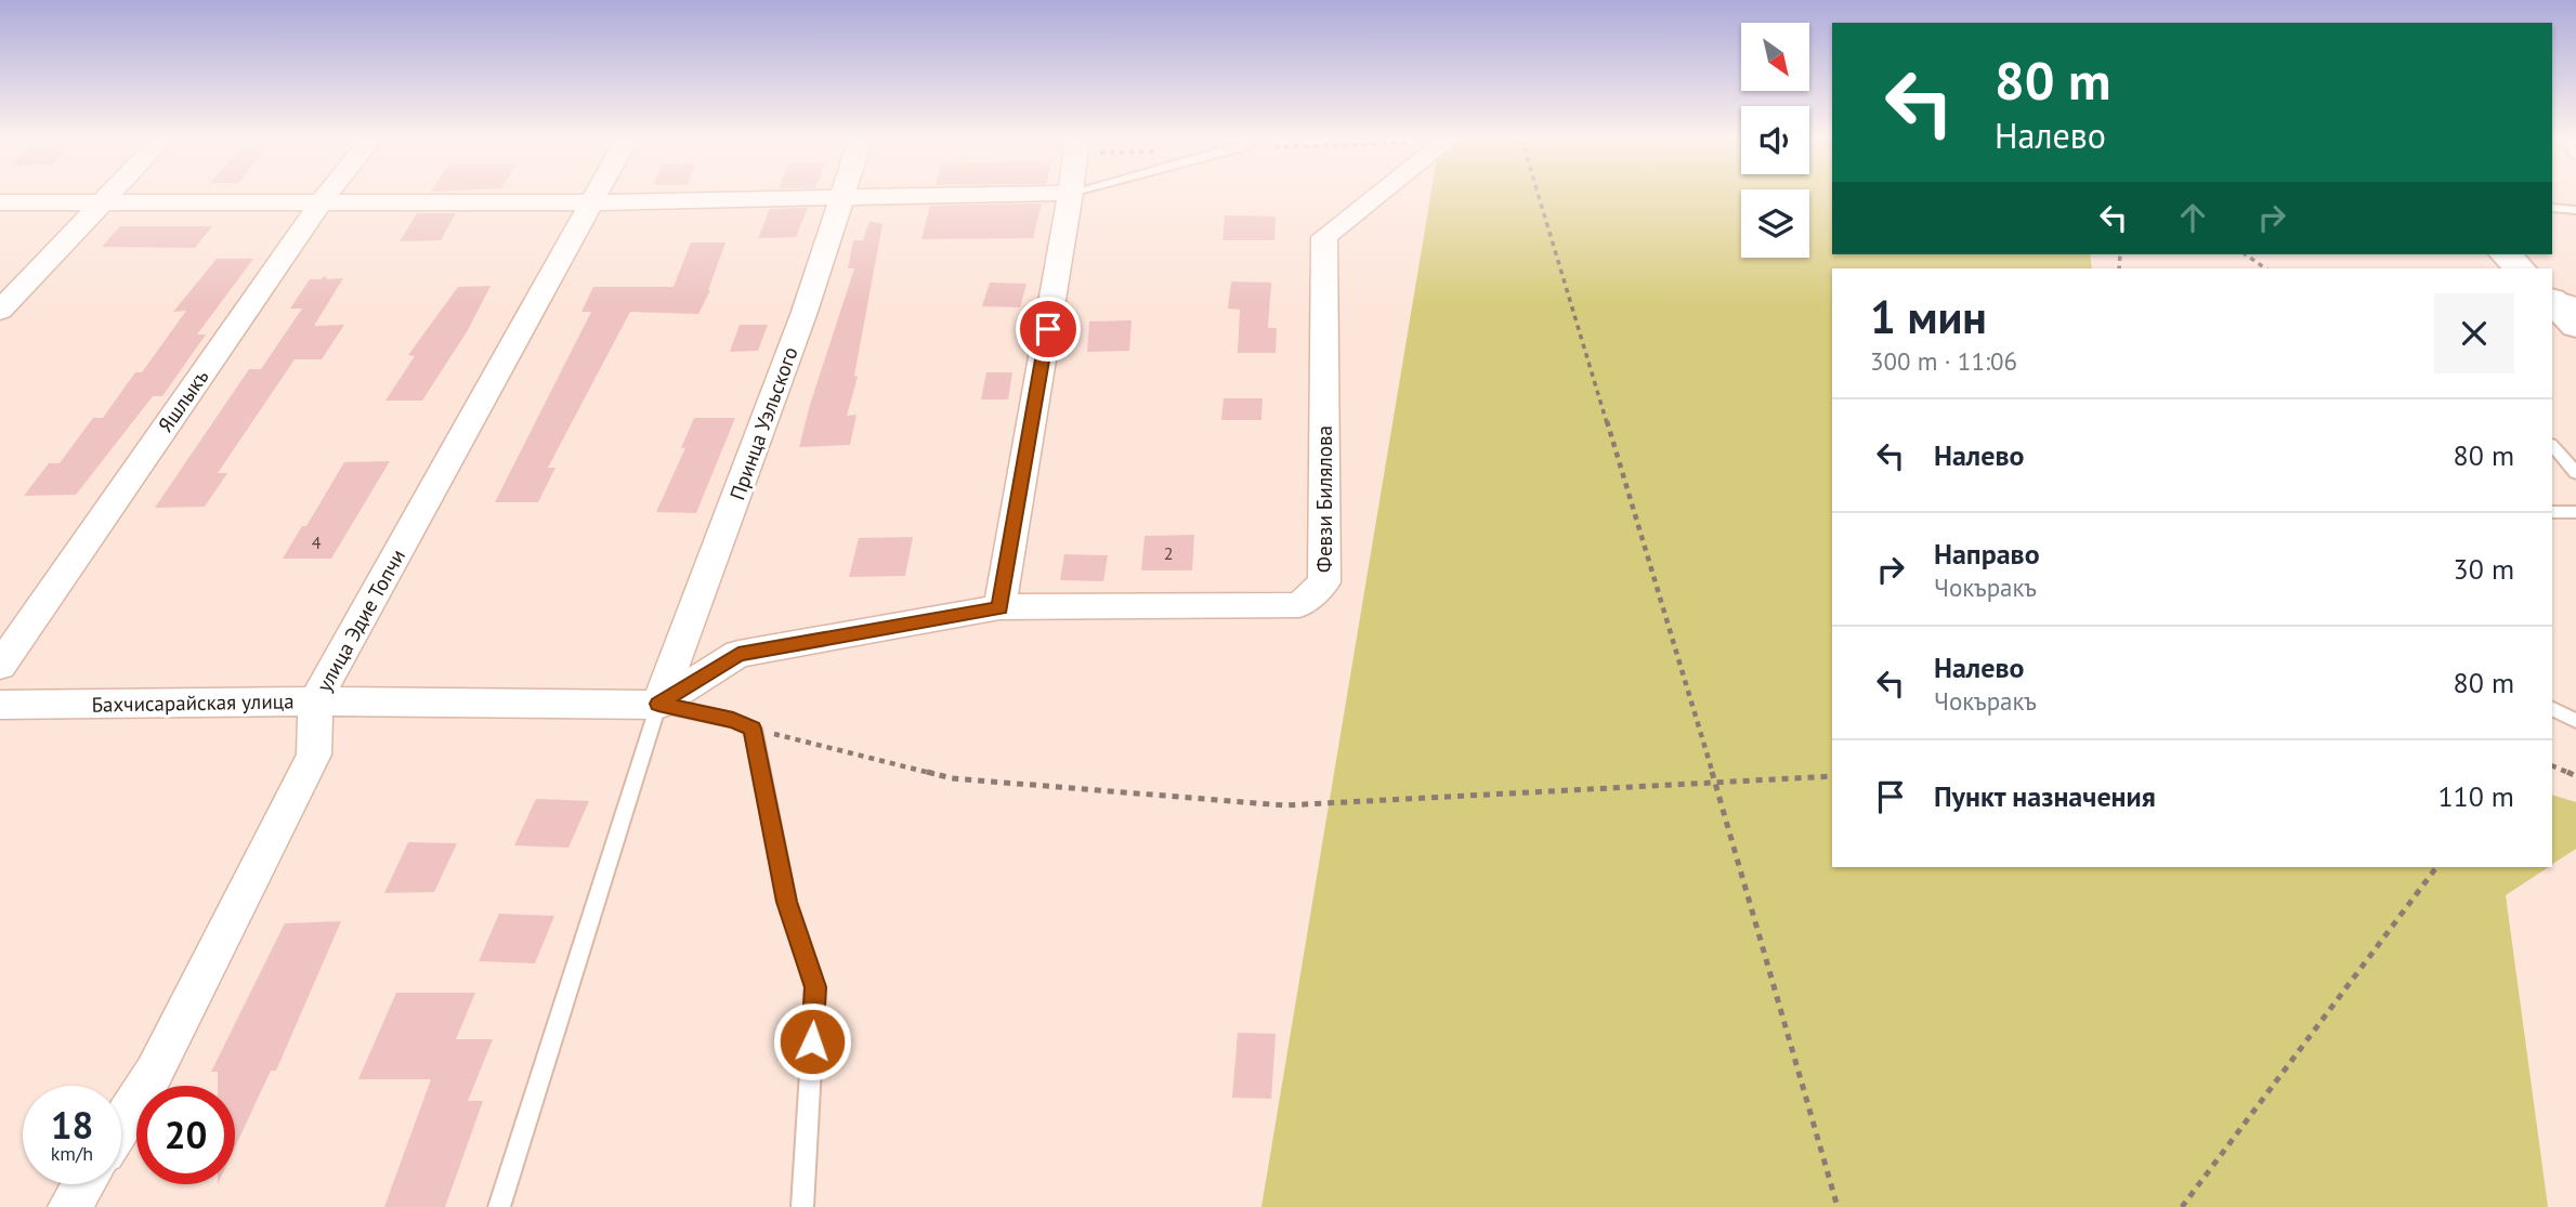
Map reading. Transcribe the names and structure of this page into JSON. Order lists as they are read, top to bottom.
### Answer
{
  "streets": {
    "street": [
      "Яшлыкъ",
      "Принца Уэльского",
      "Февзи Билялова",
      "улица Эдие Топчи",
      "Бахчисарайская улица"
    ]
  },
  "crossings": [
    ["Принца Уэльского", "Бахчисарайская улица"],
    ["улица Эдие Топчи", "Бахчисарайская улица"]
  ],
  "house_numbers": ["4", "2"],
  "north": "bottom right",
  "page": {
    "turn": ["80 m", "Налево"],
    "heading": ["1 мин", "300 m · 11:06"],
    "list": [
      {
        "name": "Налево",
        "value": "80 m"
      },
      {
        "name": "Направо",
        "note": "Чокъракъ",
        "value": "30 m"
      },
      {
        "name": "Налево",
        "note": "Чокъракъ",
        "value": "80 m"
      },
      {
        "name": "Пункт назначения",
        "value": "110 m"
      }
    ],
    "speed": "18 km/h",
    "limit": "20"
  }
}
